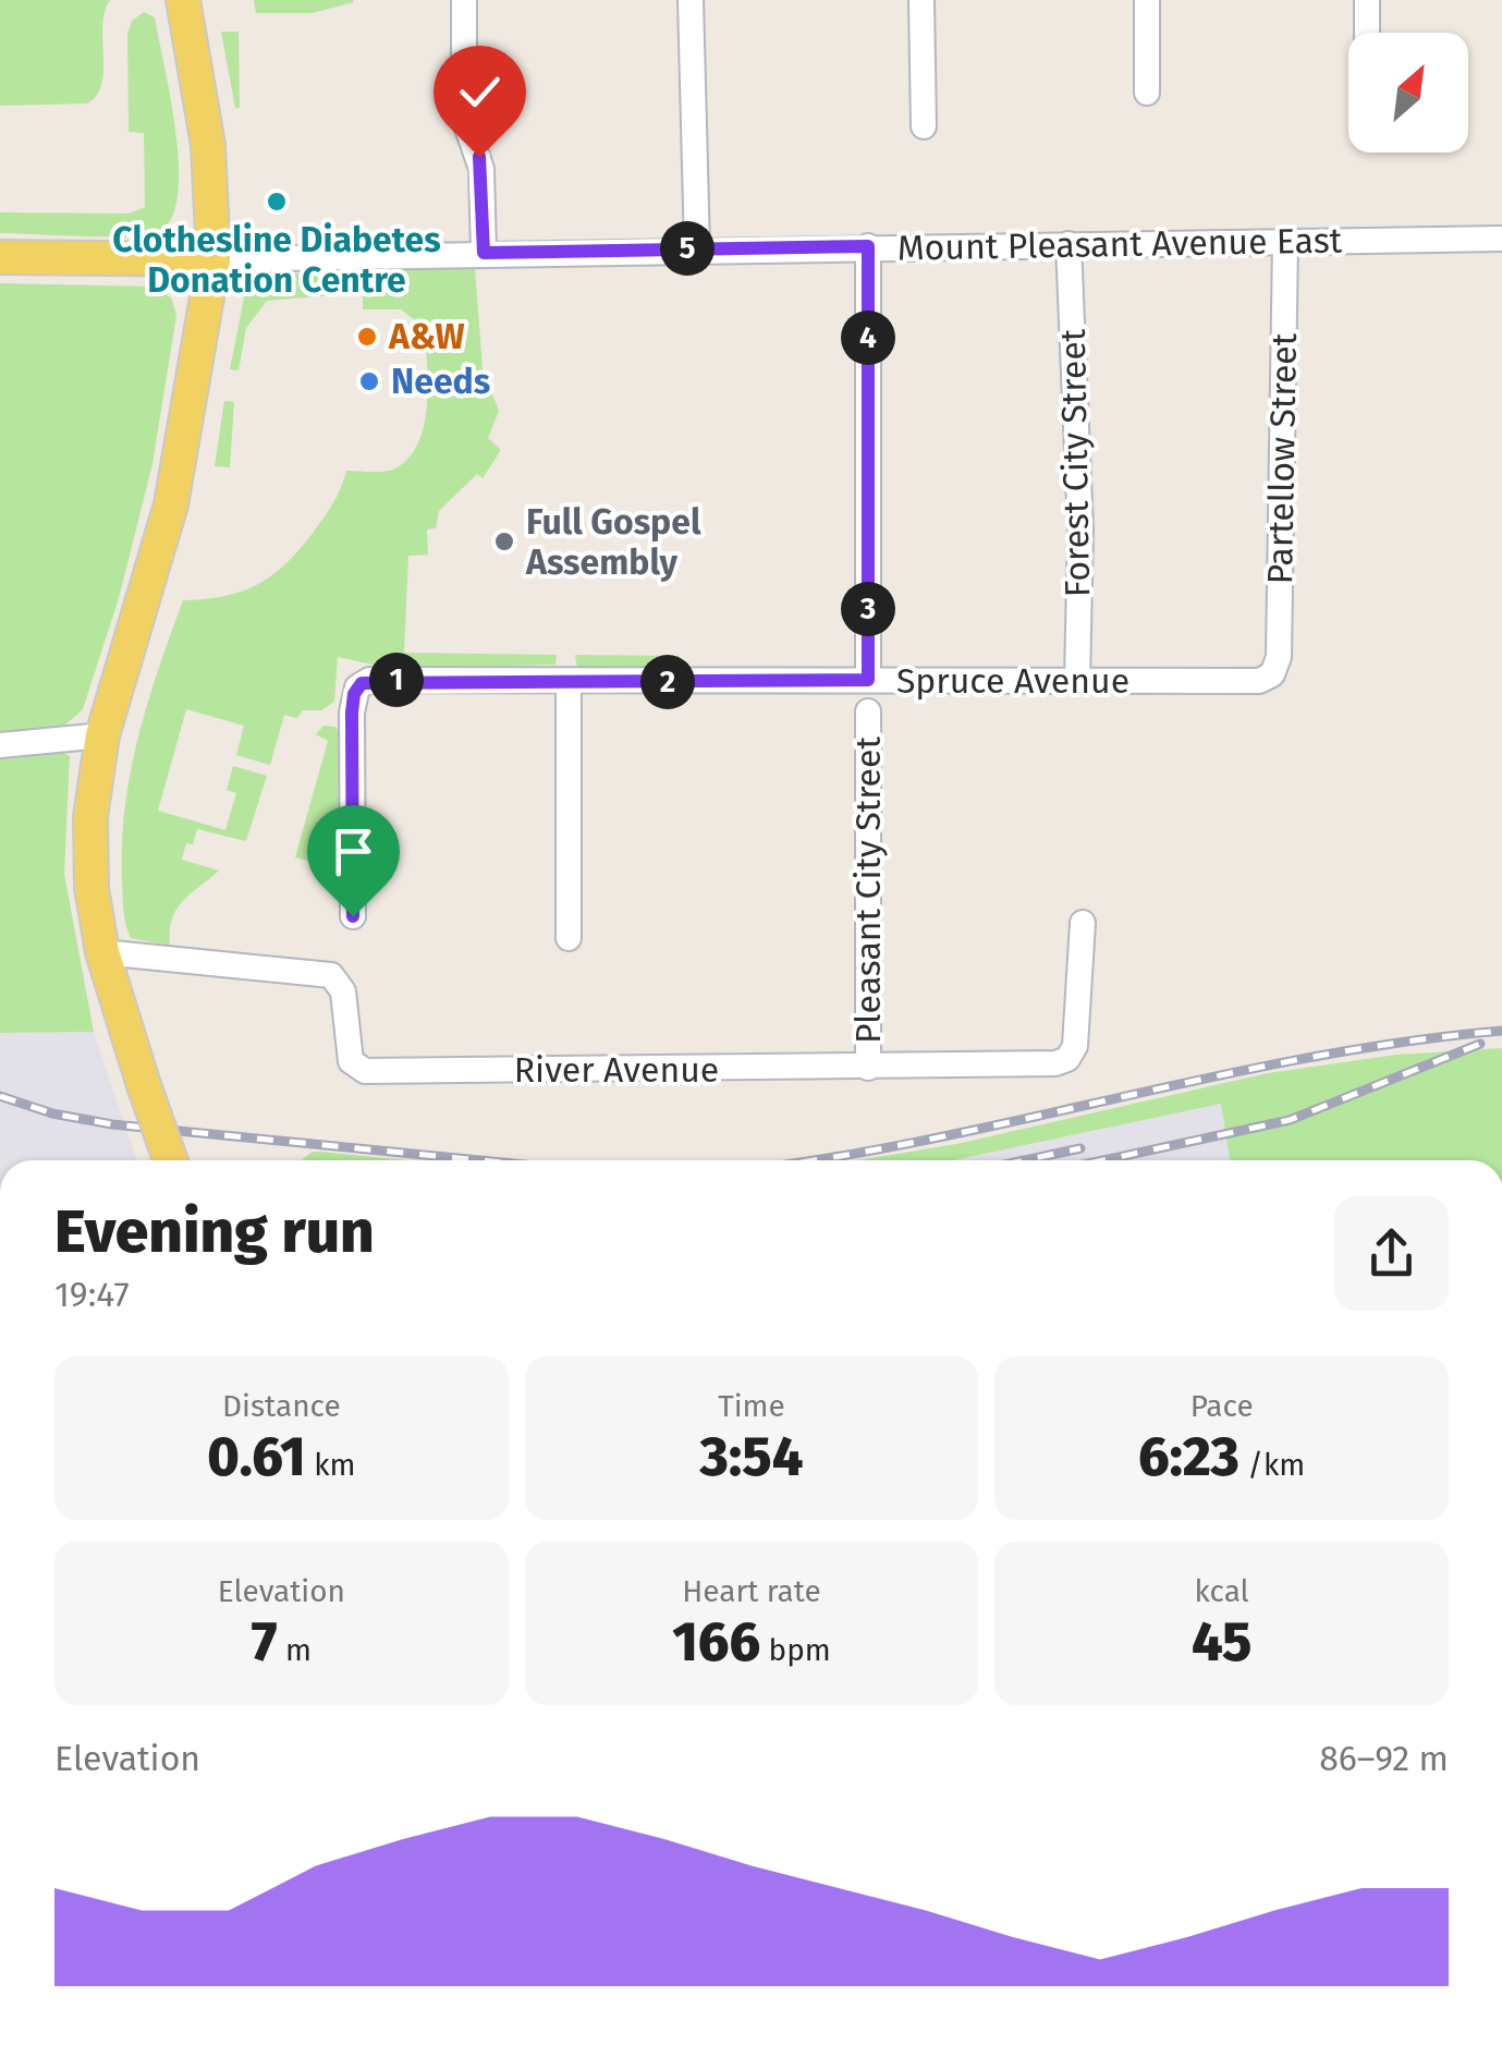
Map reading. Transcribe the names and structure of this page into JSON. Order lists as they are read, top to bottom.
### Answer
{
  "streets": {
    "street": [
      "Mount Pleasant Avenue East",
      "Partellow Street",
      "Forest City Street",
      "Spruce Avenue",
      "Pleasant City Street",
      "River Avenue"
    ]
  },
  "crossings": [
    ["Mount Pleasant Avenue East", "Partellow Street"],
    ["Mount Pleasant Avenue East", "Forest City Street"],
    ["Partellow Street", "Spruce Avenue"],
    ["Forest City Street", "Spruce Avenue"],
    ["Pleasant City Street", "River Avenue"]
  ],
  "places": [
    "Clothesline Diabetes Donation Centre",
    "A&W",
    "Needs",
    "Full Gospel Assembly"
  ],
  "north": "top right",
  "page": {
    "pins": [
      "5",
      "4",
      "3",
      "1",
      "2"
    ],
    "heading": ["Evening run", "19:47"],
    "stats": [
      ["Distance", "0.61 km"],
      ["Time", "3:54"],
      ["Pace", "6:23 /km"],
      ["Elevation", "7 m"],
      ["Heart rate", "166 bpm"],
      ["kcal", "45"]
    ],
    "chart": ["Elevation", "86–92 m"]
  }
}
